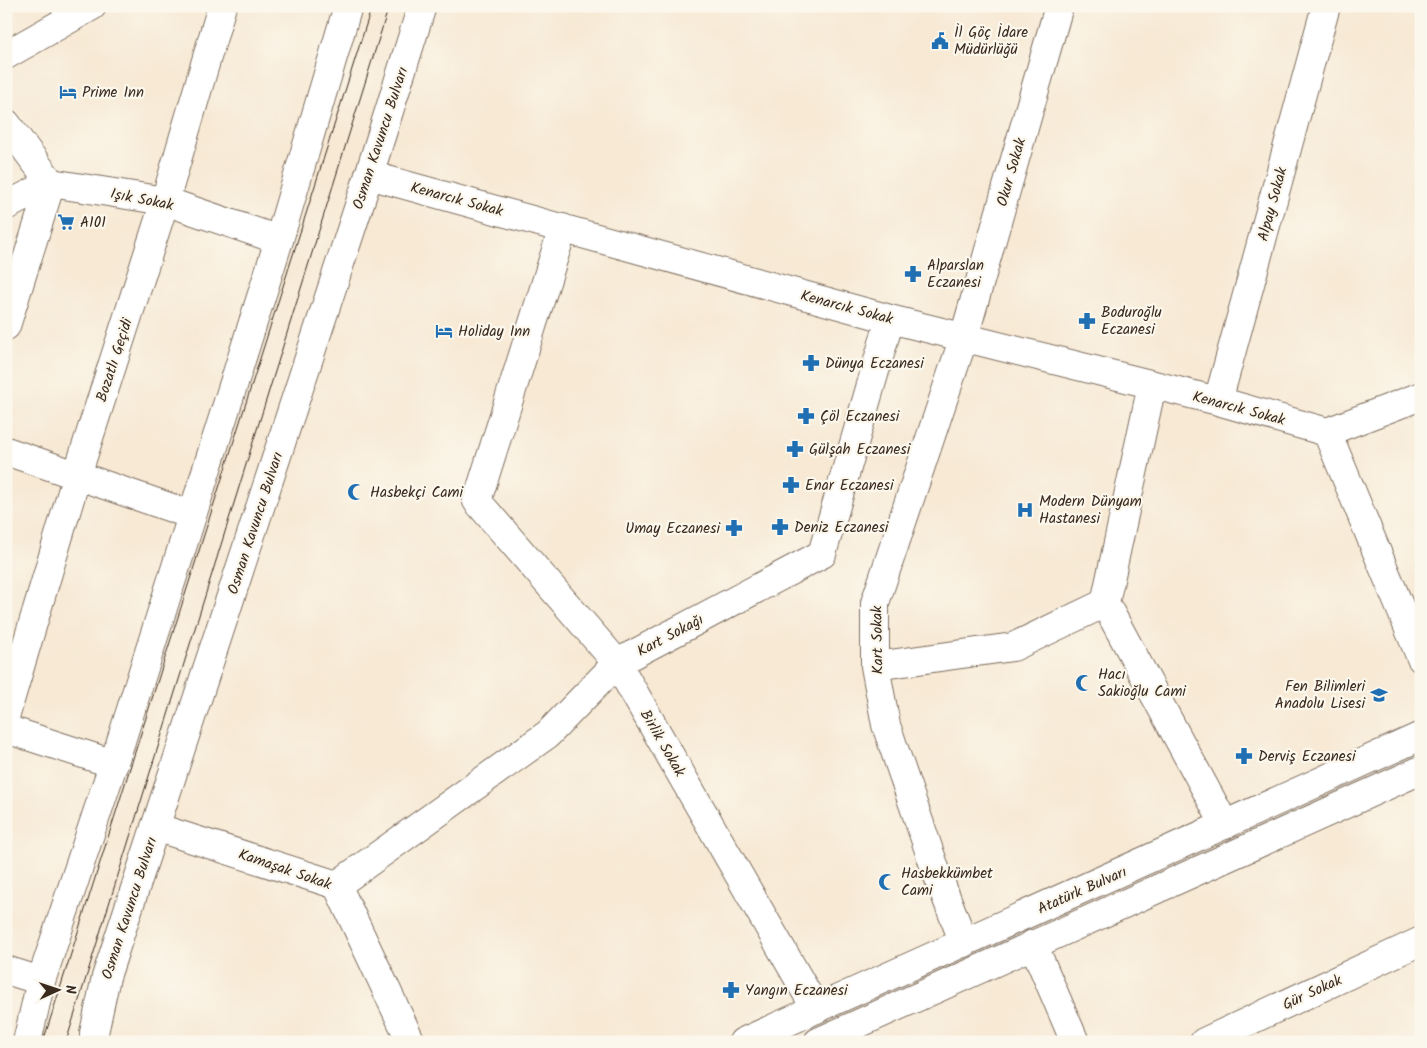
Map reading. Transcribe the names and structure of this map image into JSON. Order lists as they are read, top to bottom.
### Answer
{
  "streets": {
    "main road": [
      "Osman Kavuncu Bulvarı",
      "Okur Sokak",
      "Işık Sokak",
      "Kenarcık Sokak",
      "Alpay Sokak",
      "Bozatlı Geçidi",
      "Kart Sokağı",
      "Kart Sokak",
      "Birlik Sokak",
      "Kamaşak Sokak",
      "Atatürk Bulvarı",
      "Gür Sokak"
    ]
  },
  "crossings": [
    ["Osman Kavuncu Bulvarı", "Kenarcık Sokak"],
    ["Osman Kavuncu Bulvarı", "Kamaşak Sokak"],
    ["Okur Sokak", "Kenarcık Sokak"],
    ["Okur Sokak", "Kart Sokak"],
    ["Işık Sokak", "Bozatlı Geçidi"],
    ["Kenarcık Sokak", "Alpay Sokak"],
    ["Kenarcık Sokak", "Kart Sokağı"],
    ["Kenarcık Sokak", "Kart Sokak"],
    ["Kenarcık Sokak", "Birlik Sokak"],
    ["Kart Sokağı", "Birlik Sokak"],
    ["Kart Sokağı", "Kamaşak Sokak"],
    ["Kart Sokak", "Atatürk Bulvarı"],
    ["Birlik Sokak", "Atatürk Bulvarı"]
  ],
  "places": {
    "public building": ["İl Göç İdare Müdürlüğü"],
    "hotel": ["Prime Inn", "Holiday Inn"],
    "supermarket": ["A101"],
    "pharmacy": [
      "Alparslan Eczanesi",
      "Boduroğlu Eczanesi",
      "Dünya Eczanesi",
      "Çöl Eczanesi",
      "Gülşah Eczanesi",
      "Enar Eczanesi",
      "Deniz Eczanesi",
      "Umay Eczanesi",
      "Derviş Eczanesi",
      "Yangın Eczanesi"
    ],
    "mosque": ["Hasbekçi Cami", "Hacı Sakioğlu Cami", "Hasbekkümbet Cami"],
    "hospital": ["Modern Dünyam Hastanesi"],
    "school or university": ["Fen Bilimleri Anadolu Lisesi"]
  },
  "north": "right"
}
